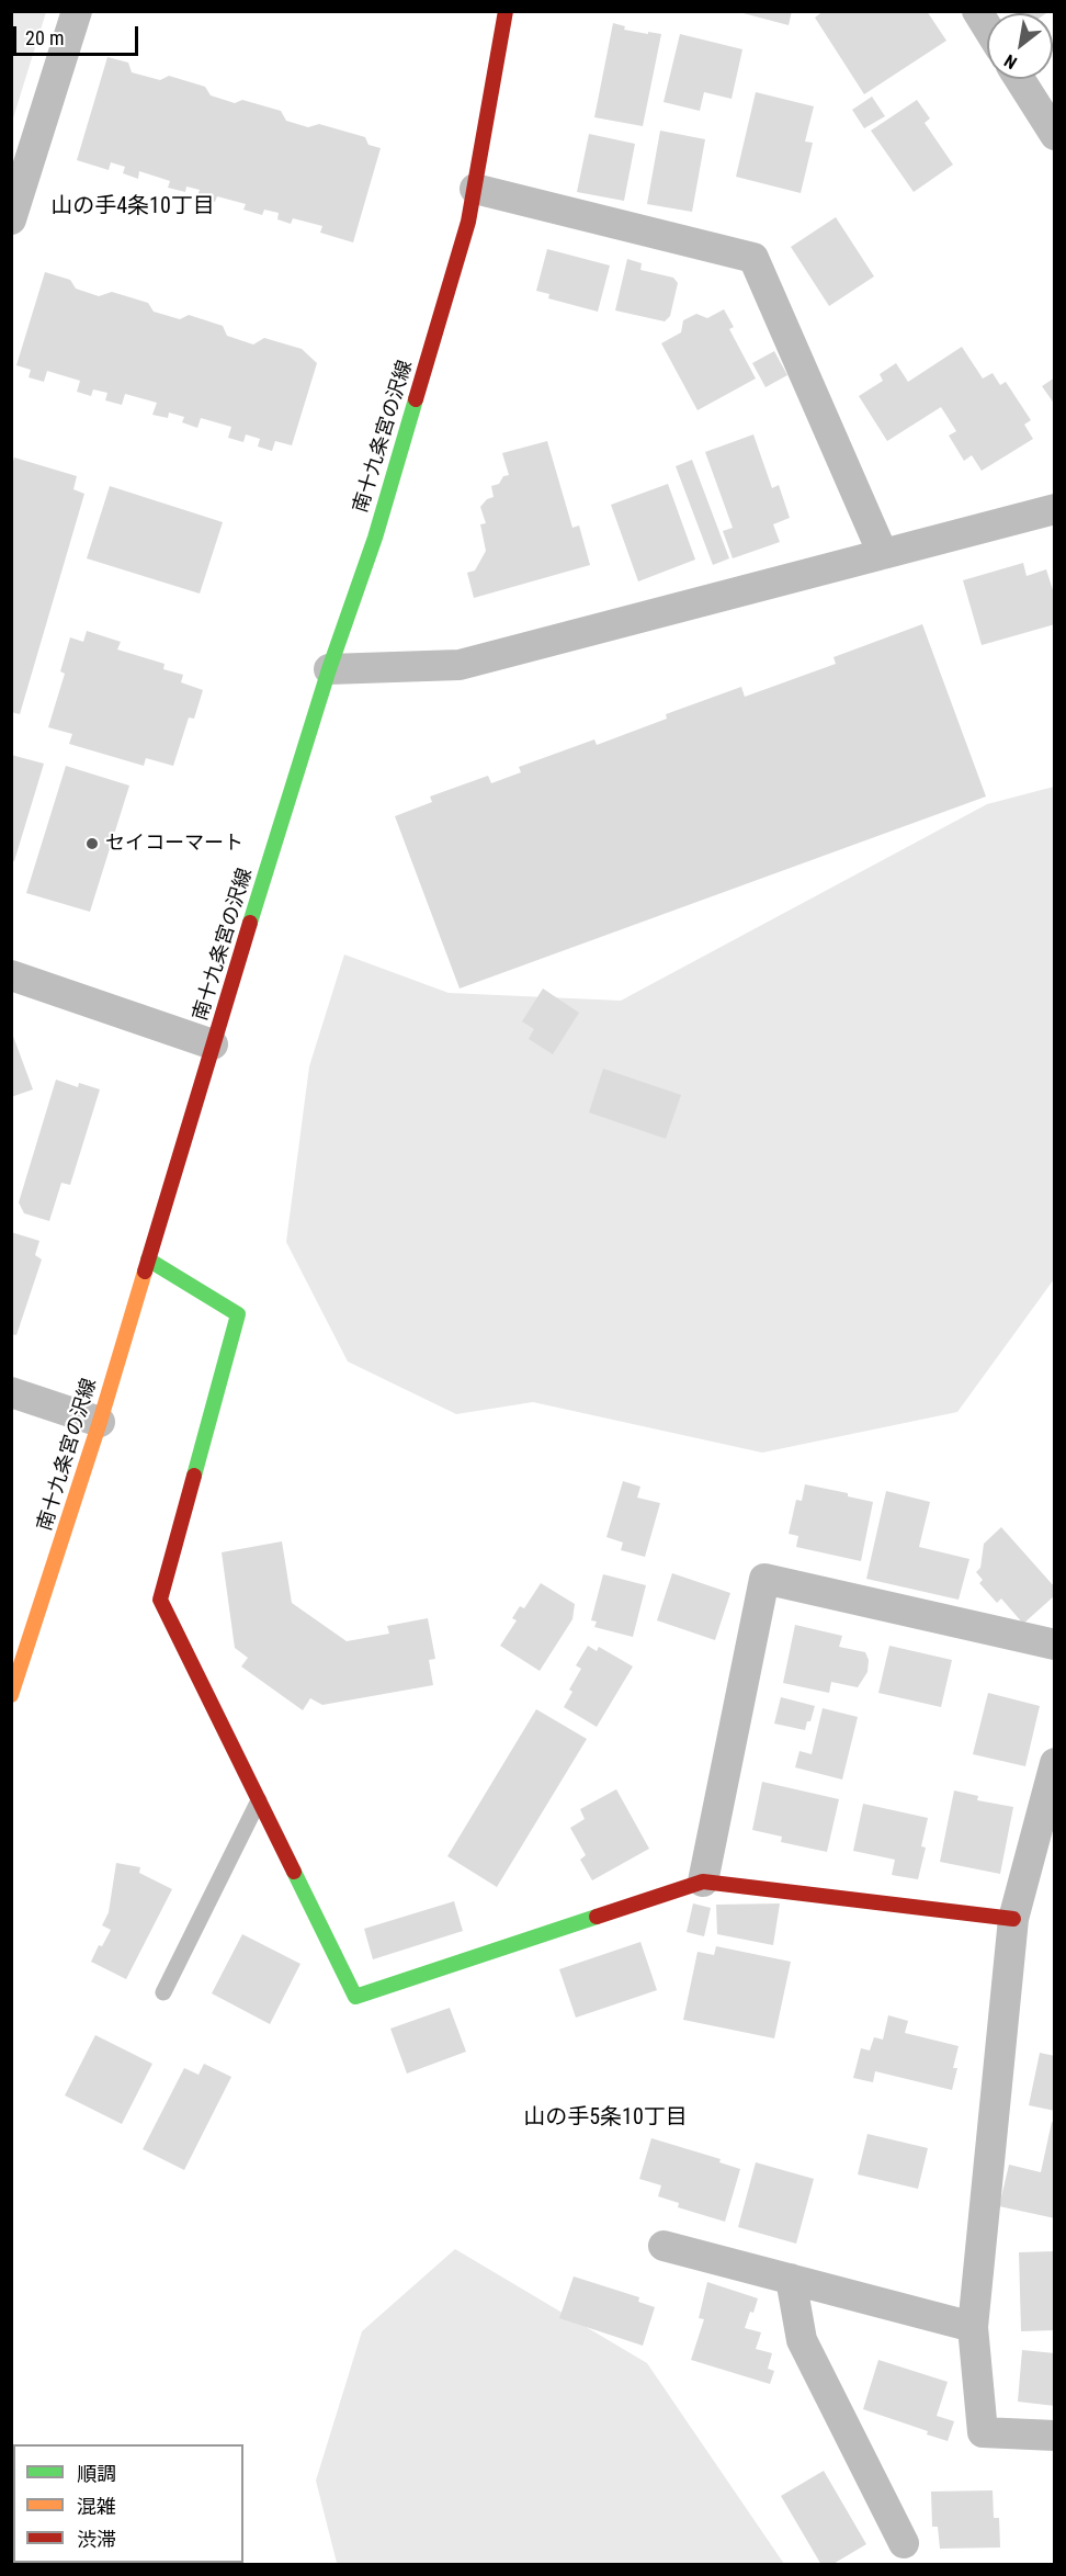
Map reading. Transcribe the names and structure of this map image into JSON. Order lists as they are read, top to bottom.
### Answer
{
  "streets": {
    "main road": ["南十九条宮の沢線"]
  },
  "districts": ["山の手4条10丁目", "山の手5条10丁目"],
  "places": ["セイコーマート"],
  "legend": ["順調", "混雑", "渋滞"],
  "scale_bar": "20 m",
  "north": "bottom left"
}
